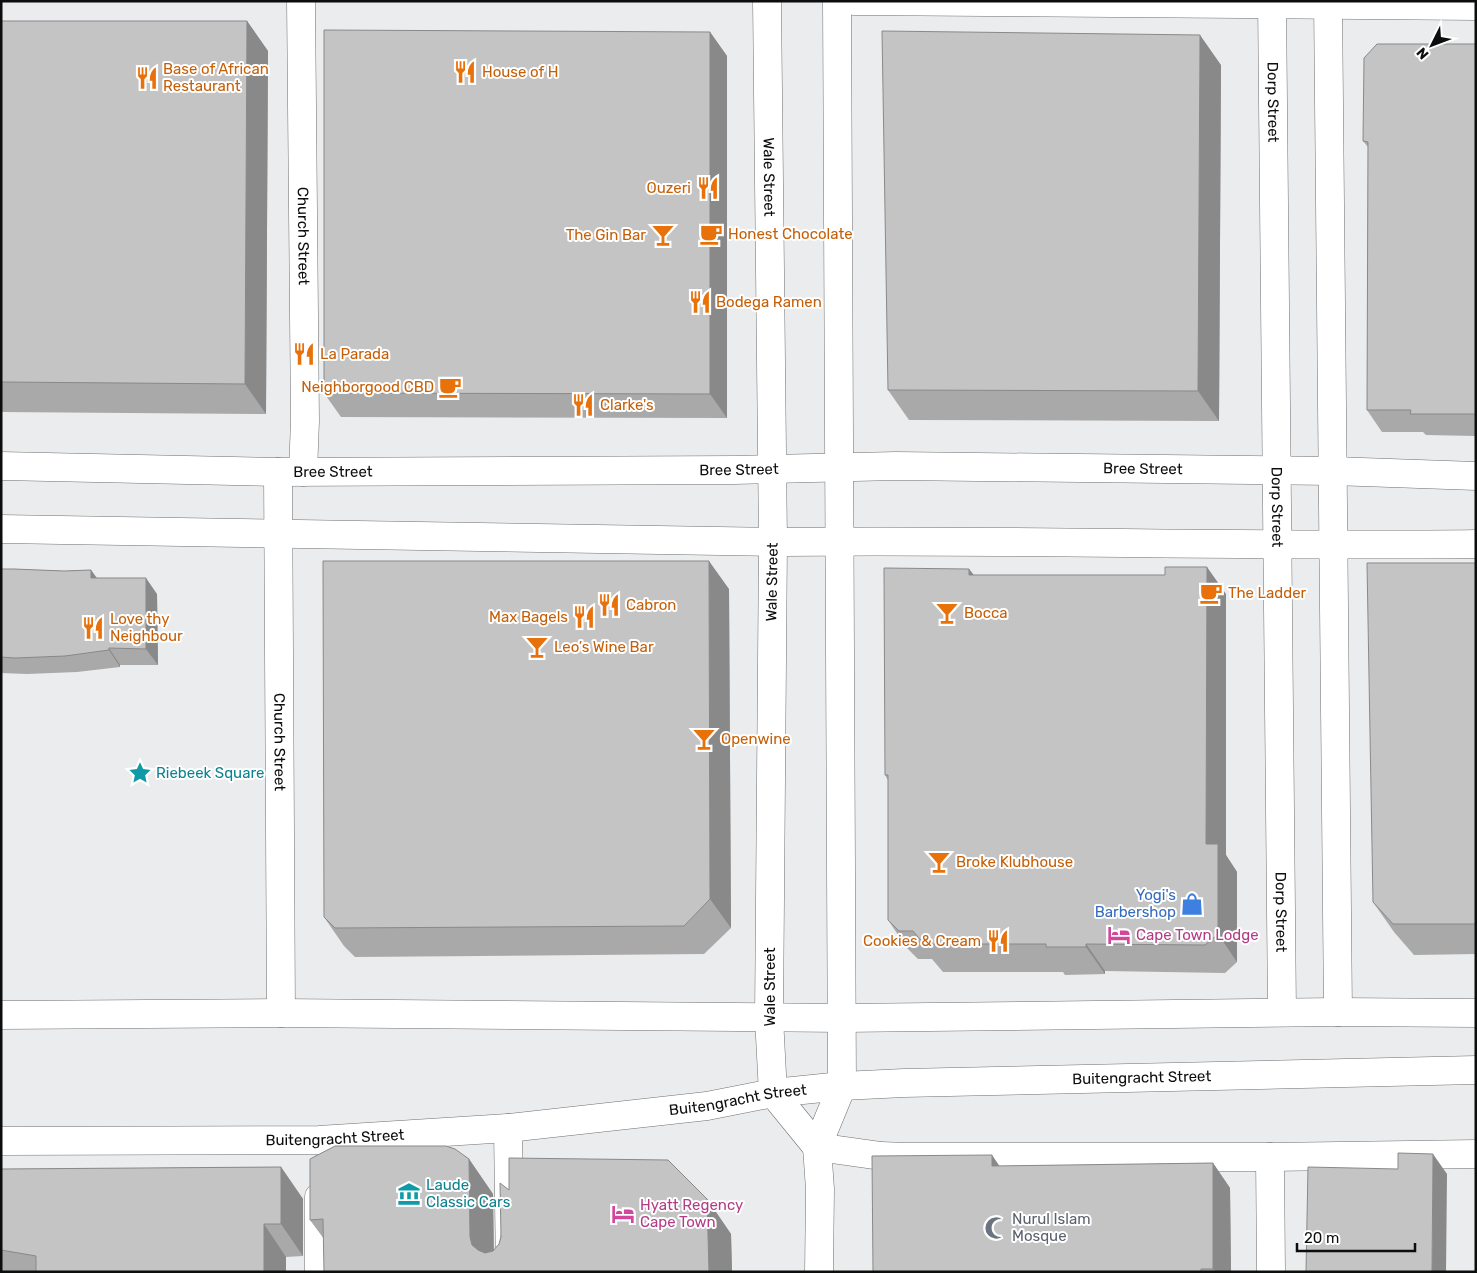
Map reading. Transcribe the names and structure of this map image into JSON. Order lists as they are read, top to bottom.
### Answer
{
  "streets": {
    "street": [
      "Dorp Street",
      "Wale Street",
      "Church Street",
      "Bree Street",
      "Buitengracht Street"
    ]
  },
  "crossings": [
    ["Dorp Street", "Bree Street"],
    ["Wale Street", "Bree Street"],
    ["Wale Street", "Buitengracht Street"],
    ["Church Street", "Bree Street"]
  ],
  "places": {
    "restaurant": [
      "House of H",
      "Base of African Restaurant",
      "Ouzeri",
      "Bodega Ramen",
      "La Parada",
      "Clarke's",
      "Cabron",
      "Max Bagels",
      "Love thy Neighbour",
      "Cookies & Cream"
    ],
    "cafe": ["Honest Chocolate", "Neighborgood CBD", "The Ladder"],
    "bar": [
      "The Gin Bar",
      "Bocca",
      "Leo’s Wine Bar",
      "Openwine",
      "Broke Klubhouse"
    ],
    "place": ["Riebeek Square"],
    "shop": ["Yogi's Barbershop"],
    "hotel": ["Cape Town Lodge", "Hyatt Regency Cape Town"],
    "museum": ["Laude Classic Cars"],
    "mosque": ["Nurul Islam Mosque"]
  },
  "scale_bar": "20 m",
  "north": "bottom left"
}
